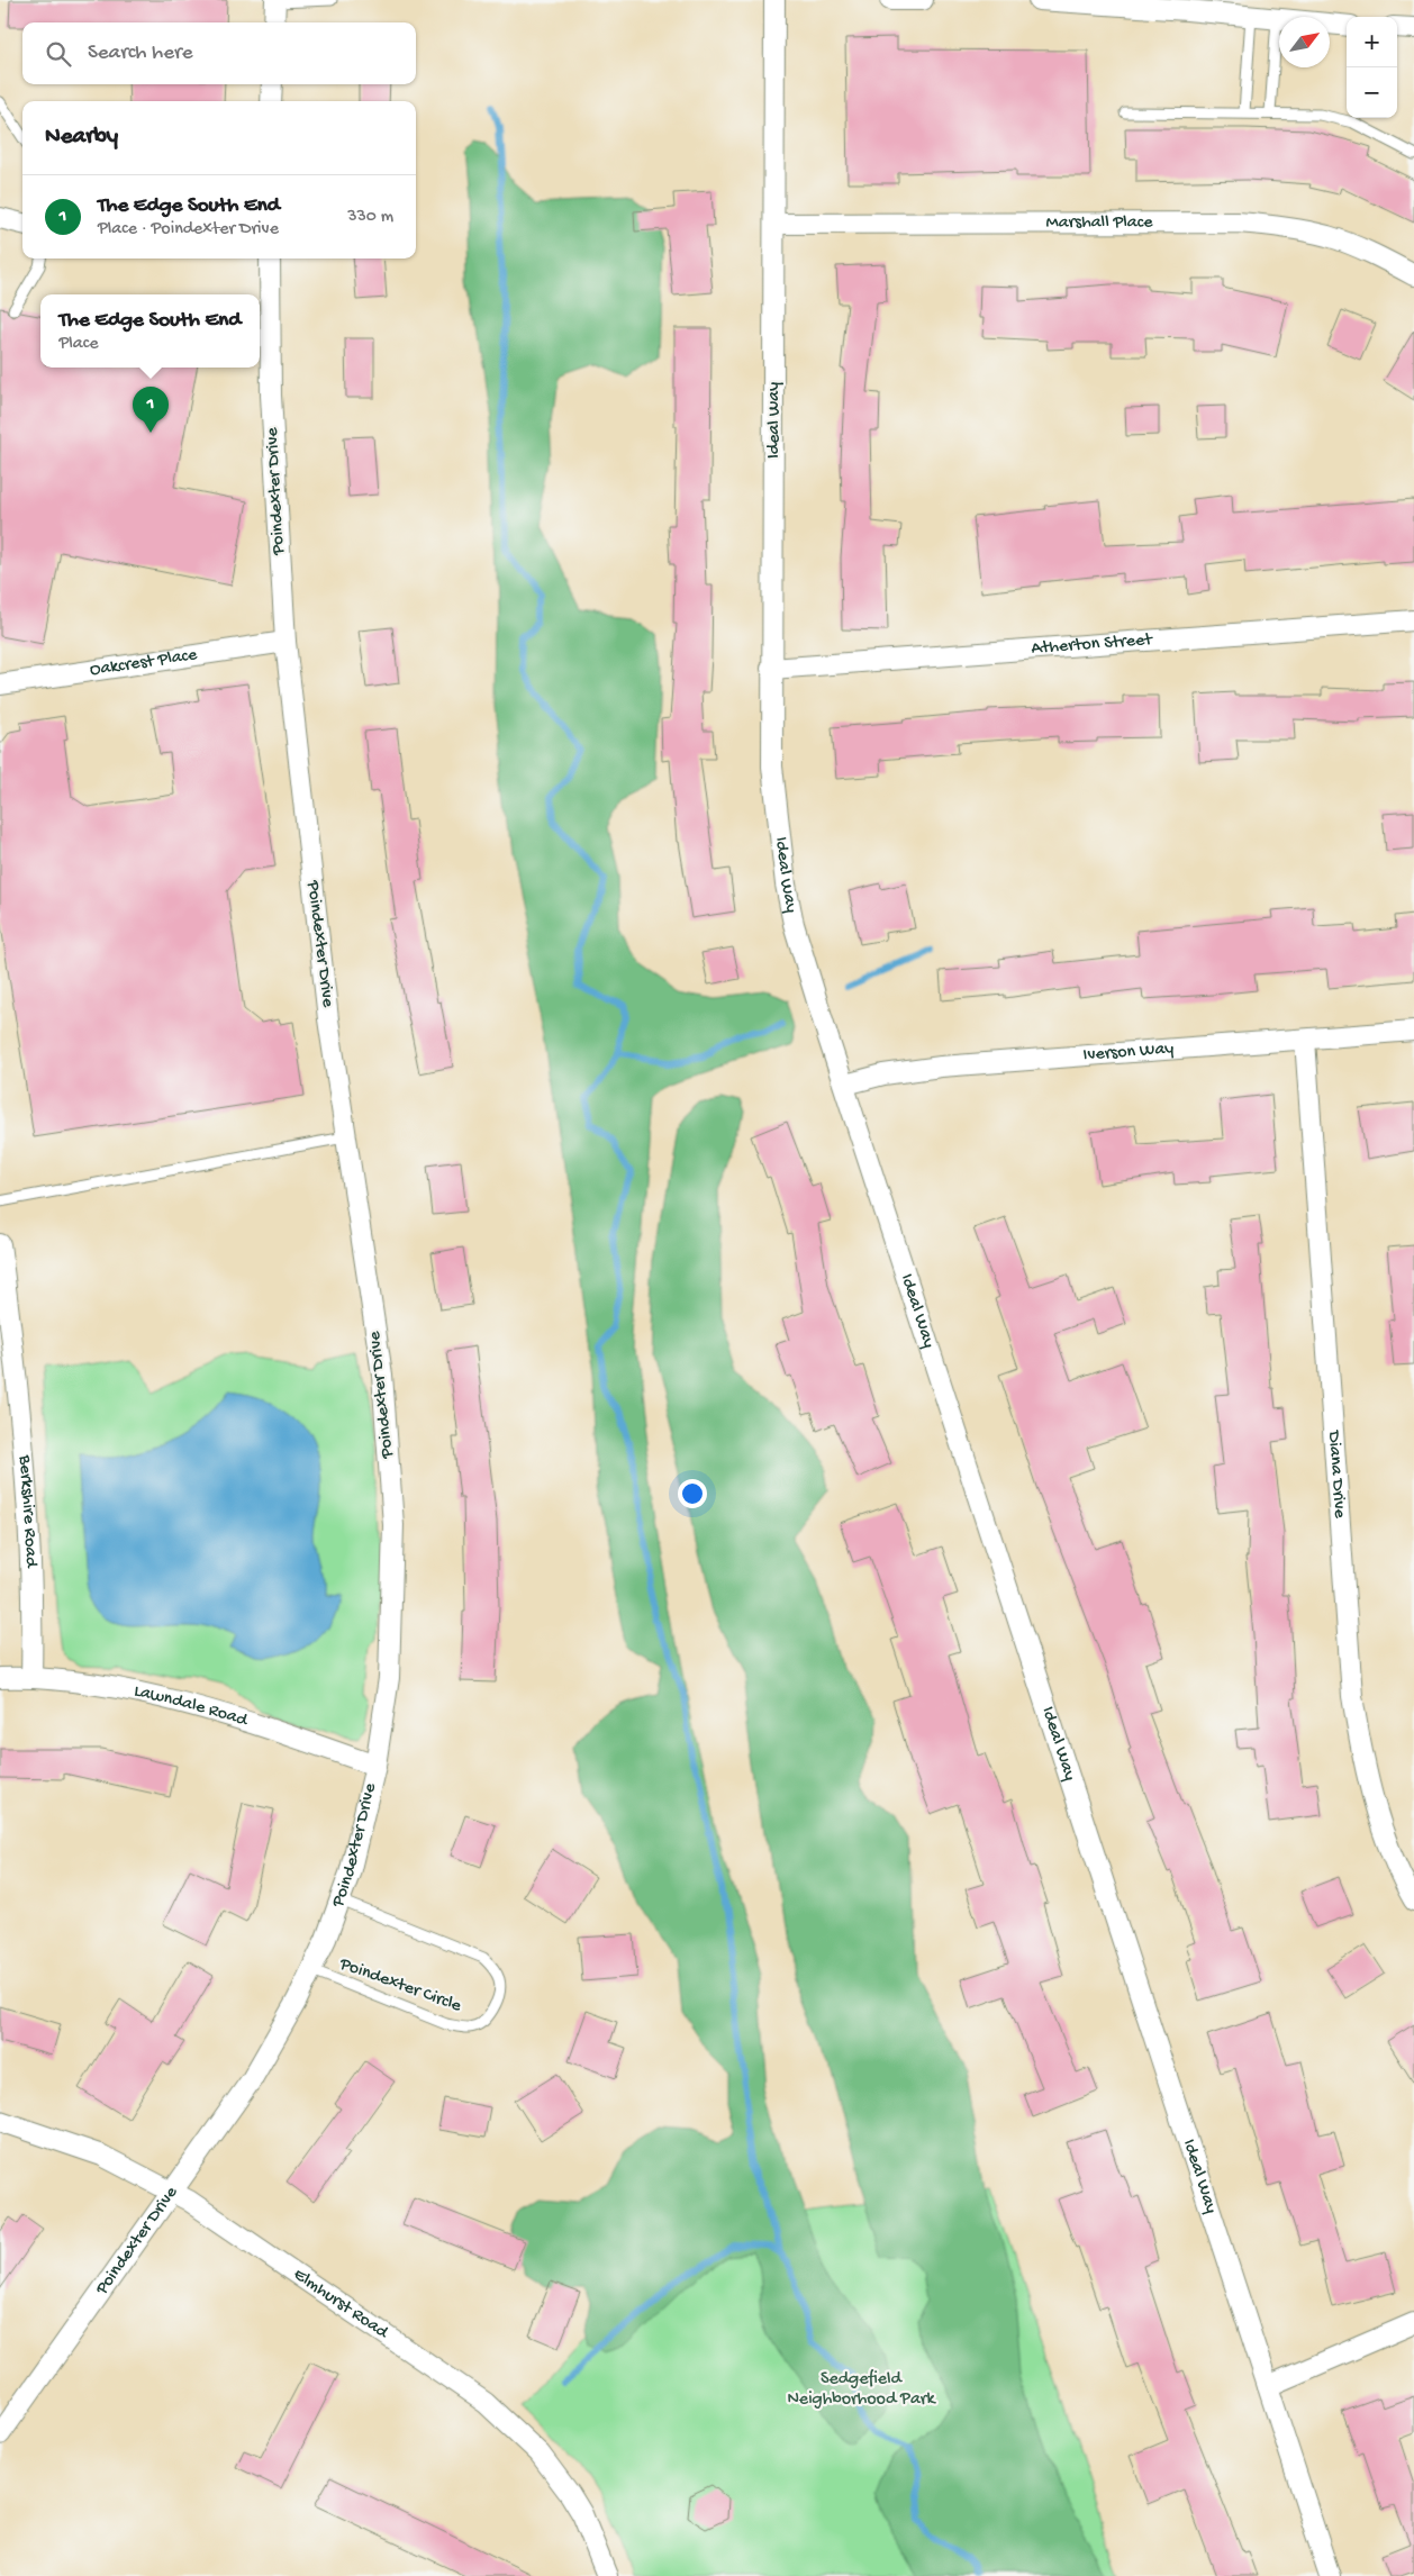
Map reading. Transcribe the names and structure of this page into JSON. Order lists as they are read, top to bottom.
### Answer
{
  "streets": {
    "street": [
      "Marshall Place",
      "Ideal Way",
      "Poindexter Drive",
      "Atherton Street",
      "Oakcrest Place",
      "Iverson Way",
      "Diana Drive",
      "Berkshire Road",
      "Lawndale Road",
      "Elmhurst Road"
    ],
    "lane": ["Poindexter Circle"]
  },
  "crossings": [
    ["Marshall Place", "Ideal Way"],
    ["Ideal Way", "Atherton Street"],
    ["Ideal Way", "Iverson Way"],
    ["Poindexter Drive", "Oakcrest Place"],
    ["Poindexter Drive", "Lawndale Road"],
    ["Poindexter Drive", "Poindexter Circle"],
    ["Poindexter Drive", "Elmhurst Road"],
    ["Iverson Way", "Diana Drive"],
    ["Berkshire Road", "Lawndale Road"]
  ],
  "parks": ["Sedgefield Neighborhood Park"],
  "north": "top right",
  "page": {
    "map_buttons": ["+", "−"],
    "search": "Search here",
    "heading": "Nearby",
    "list": [
      {
        "mark": "1",
        "name": "The Edge South End",
        "note": "Place · Poindexter Drive",
        "value": "330 m"
      }
    ],
    "popup": ["The Edge South End", "Place"],
    "pins": "1"
  }
}
